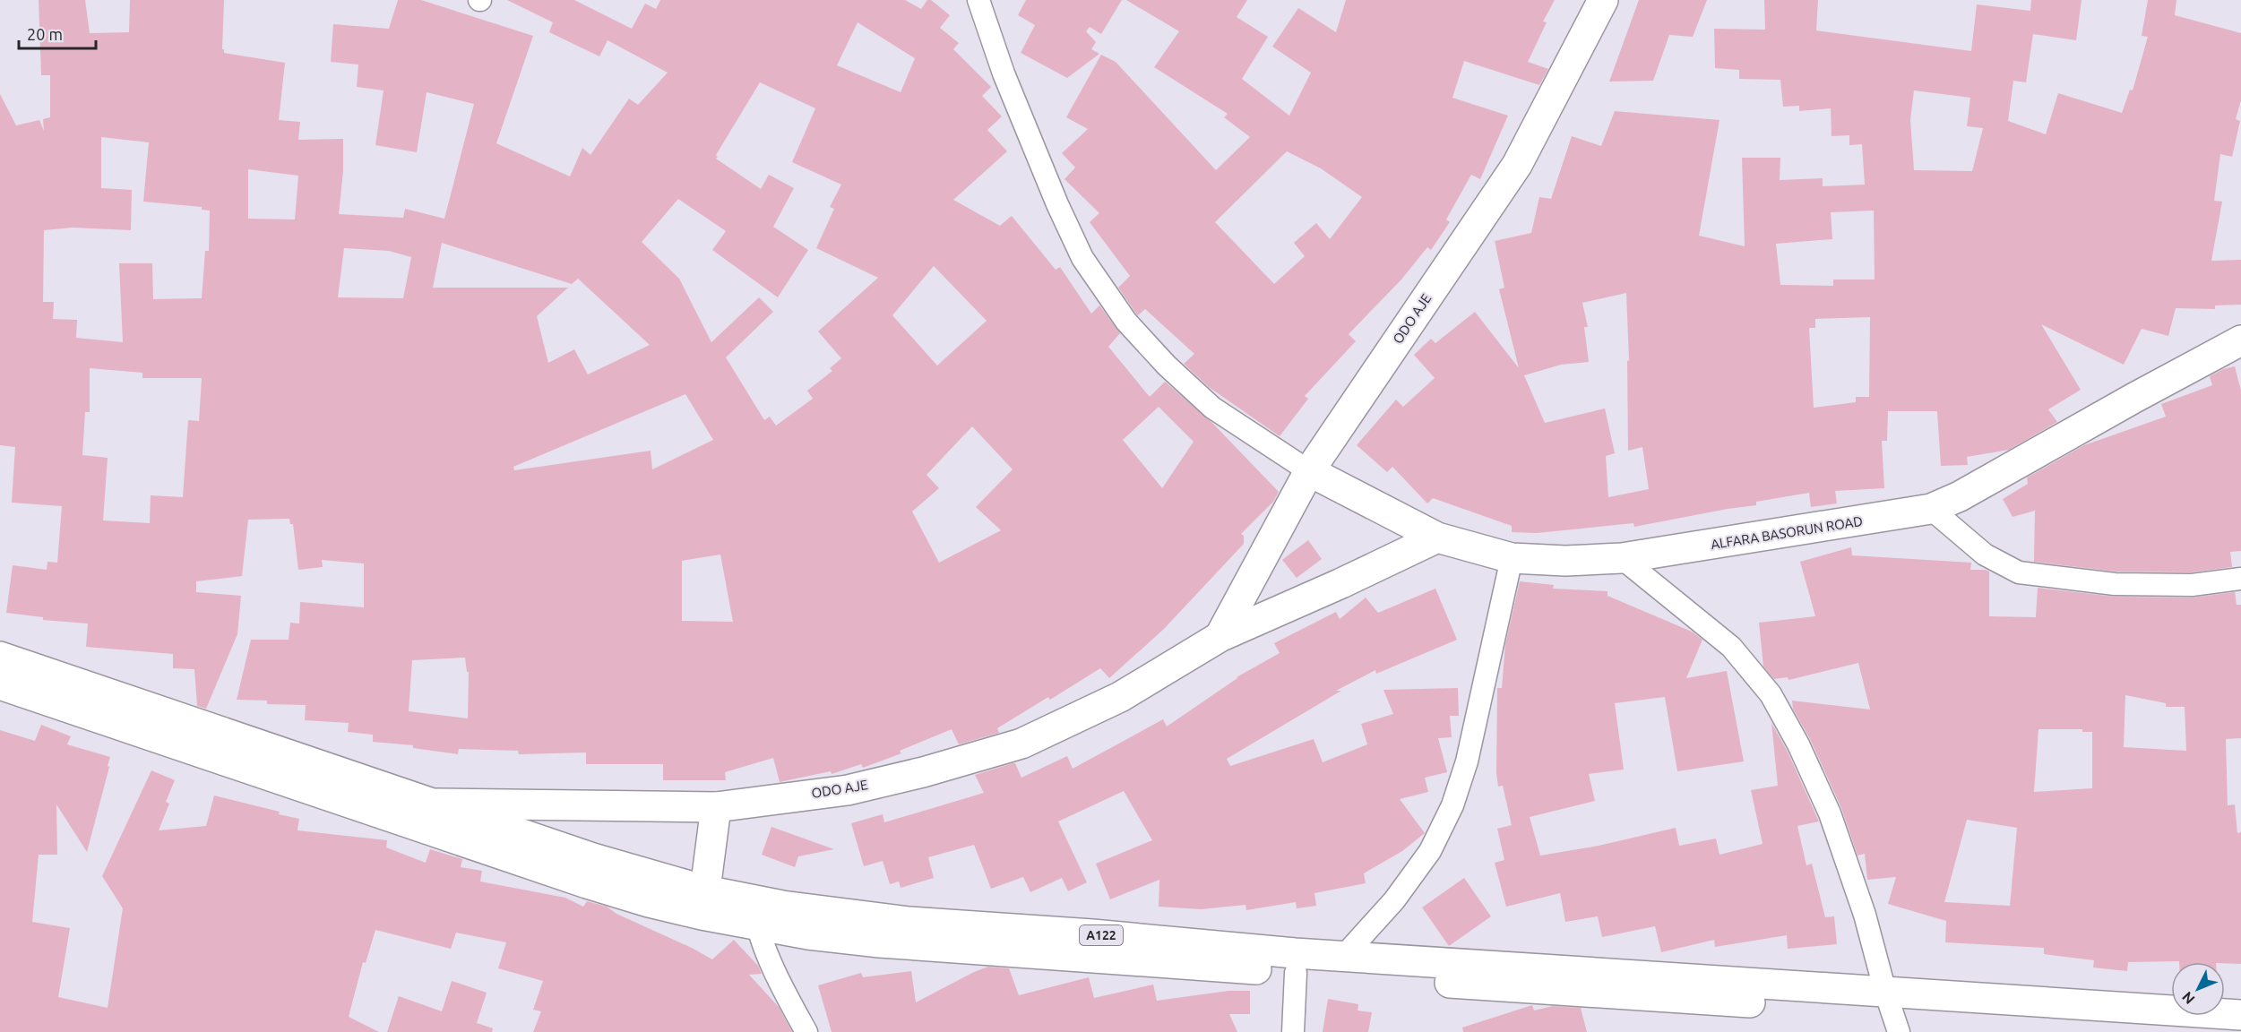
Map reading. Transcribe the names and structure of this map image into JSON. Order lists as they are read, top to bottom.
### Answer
{
  "streets": {
    "main road": ["ODO AJE", "ALFARA BASORUN ROAD", "A122"]
  },
  "crossings": [
    ["ODO AJE", "ALFARA BASORUN ROAD"],
    ["ODO AJE", "A122"]
  ],
  "scale_bar": "20 m",
  "north": "bottom left"
}
